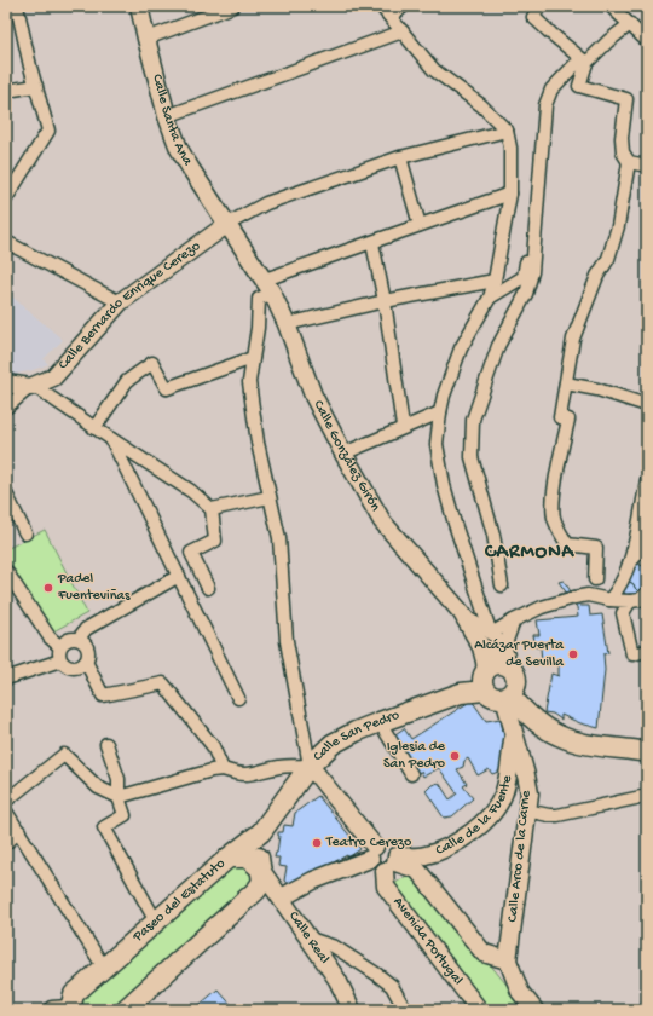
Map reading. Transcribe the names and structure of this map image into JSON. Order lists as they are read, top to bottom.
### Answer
{
  "streets": {
    "main road": ["Calle San Pedro", "Paseo del Estatuto"],
    "street": [
      "Calle Santa Ana",
      "Calle Bernardo Enrique Cerezo",
      "Calle González Girón",
      "Calle de la Fuente",
      "Calle Arco de la Carne",
      "Calle Real",
      "Avenida Portugal"
    ]
  },
  "crossings": [
    ["Calle Santa Ana", "Calle Bernardo Enrique Cerezo"],
    ["Calle Santa Ana", "Calle González Girón"],
    ["Calle Bernardo Enrique Cerezo", "Calle González Girón"],
    ["Calle González Girón", "Calle San Pedro"],
    ["Calle González Girón", "Calle Arco de la Carne"],
    ["Calle San Pedro", "Calle Arco de la Carne"],
    ["Calle de la Fuente", "Calle Arco de la Carne"],
    ["Calle de la Fuente", "Avenida Portugal"],
    ["Paseo del Estatuto", "Calle Real"]
  ],
  "districts": ["CARMONA"],
  "places": [
    "Padel Fuenteviñas",
    "Alcázar Puerta de Sevilla",
    "Iglesia de San Pedro",
    "Teatro Cerezo"
  ]
}
